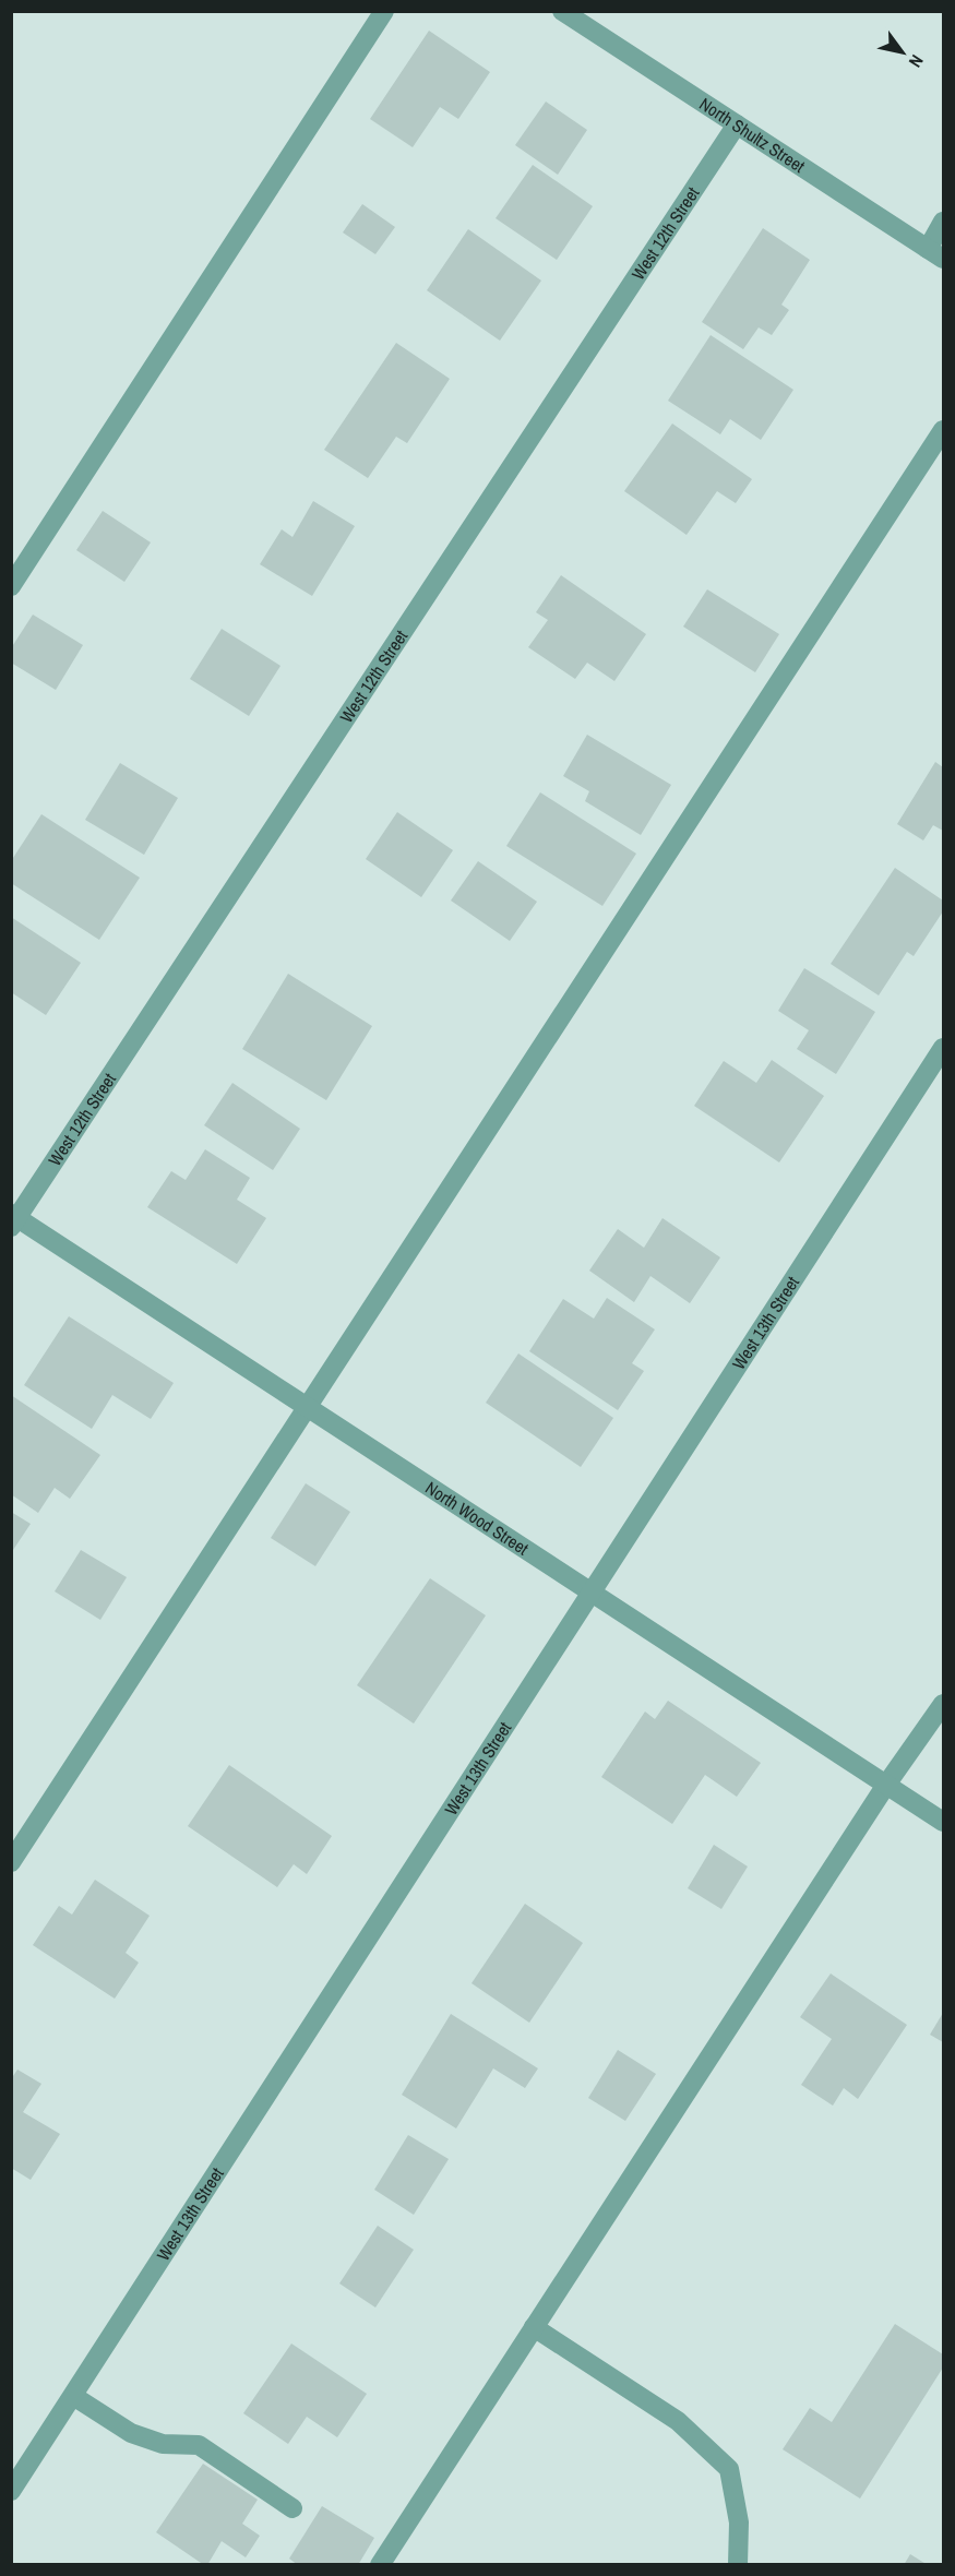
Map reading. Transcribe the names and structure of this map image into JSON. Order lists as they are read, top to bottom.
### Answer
{
  "streets": {
    "street": [
      "North Shultz Street",
      "West 12th Street",
      "West 13th Street",
      "North Wood Street"
    ]
  },
  "crossings": [
    ["North Shultz Street", "West 12th Street"],
    ["West 12th Street", "North Wood Street"],
    ["West 13th Street", "North Wood Street"]
  ],
  "north": "bottom right"
}
